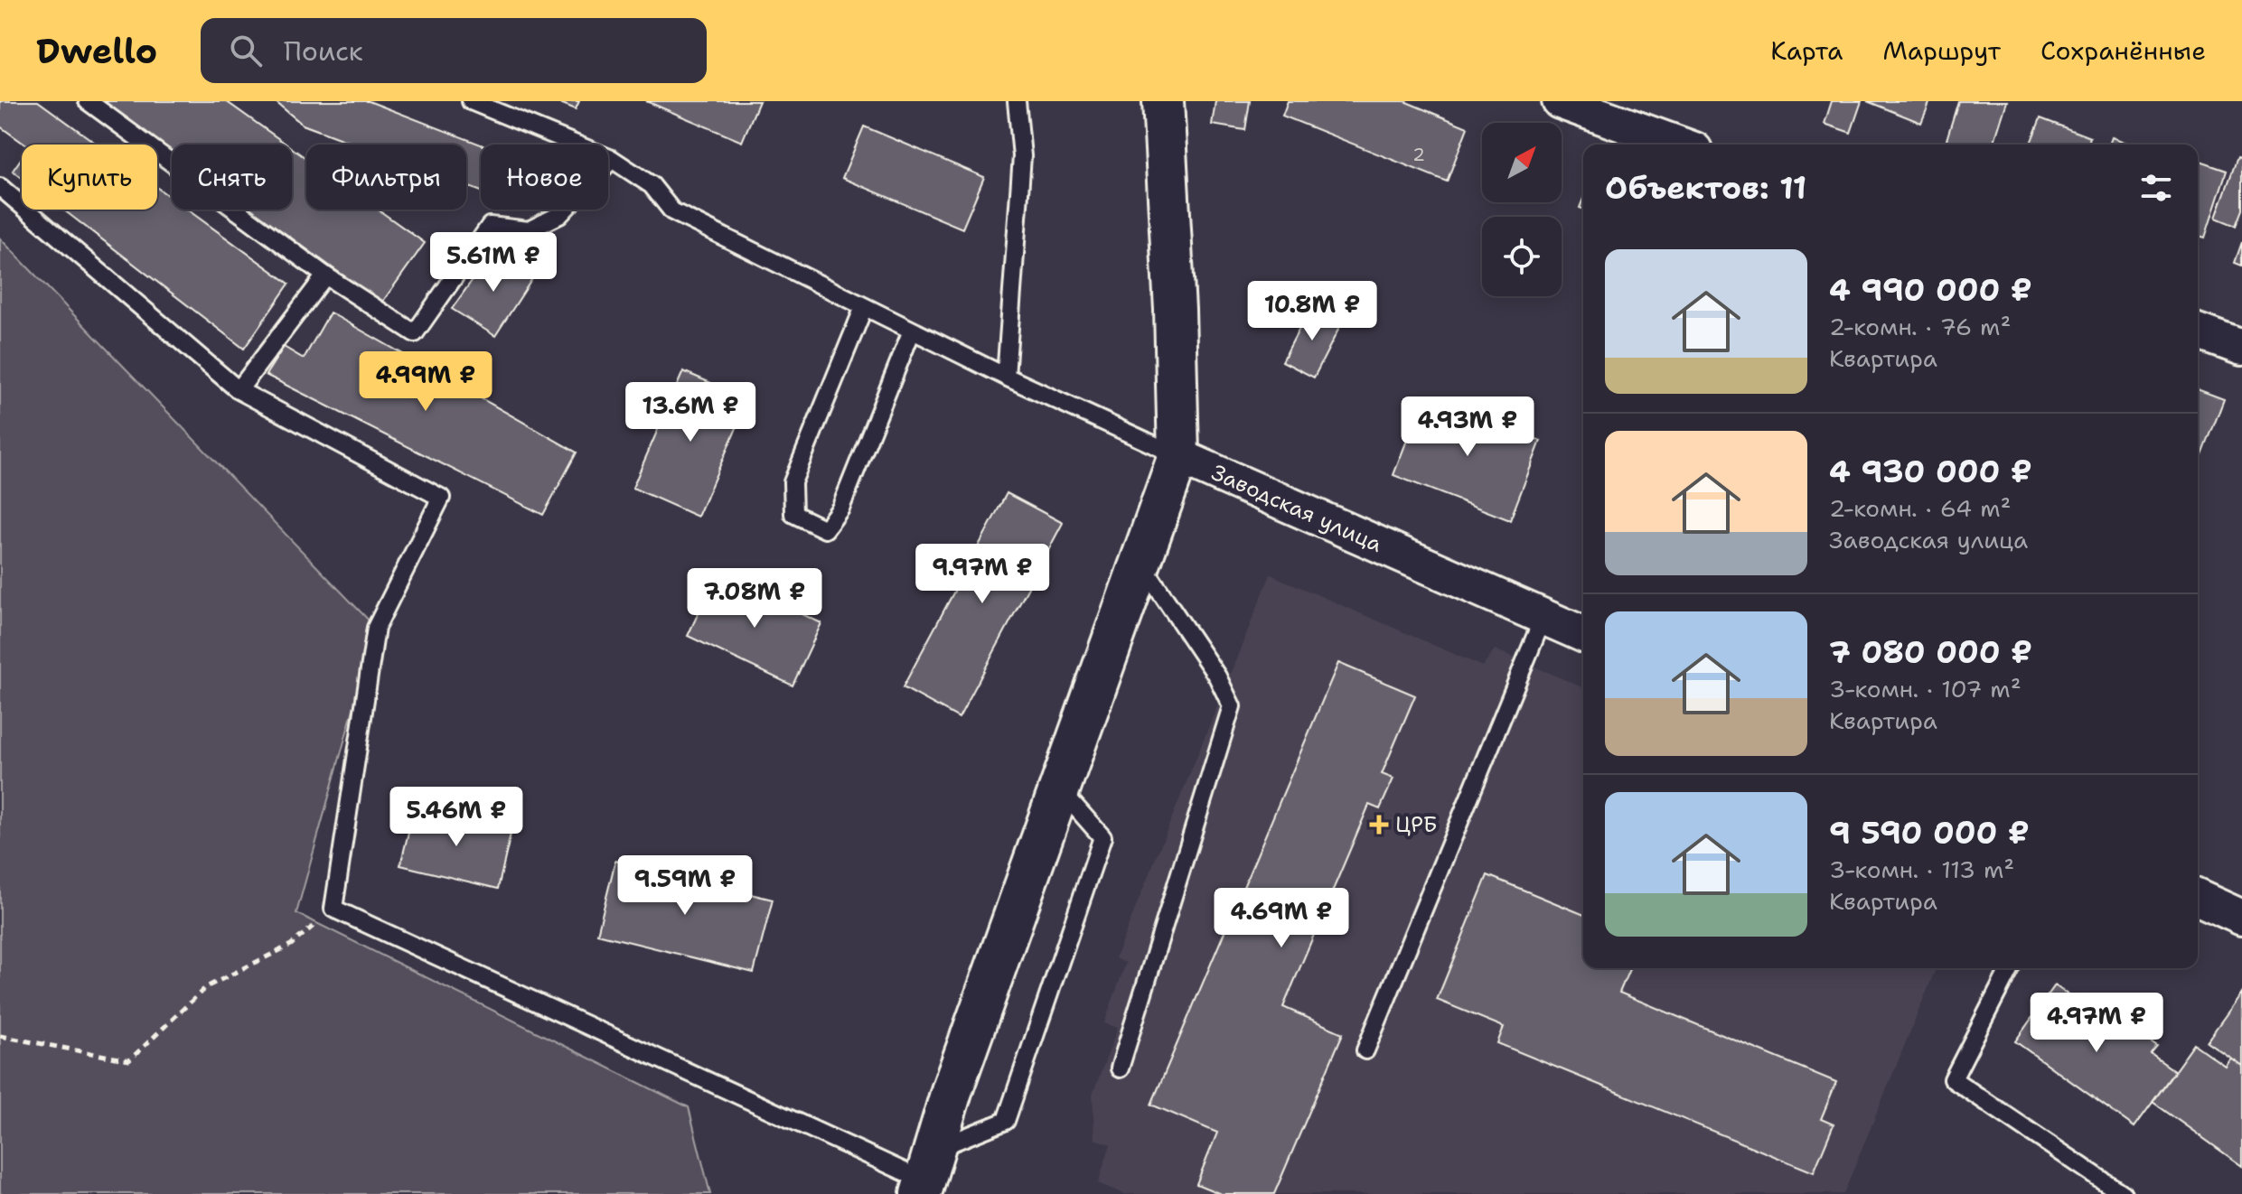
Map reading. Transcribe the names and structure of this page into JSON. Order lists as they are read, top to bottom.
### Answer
{
  "streets": {
    "street": ["Заводская улица"]
  },
  "places": {
    "health": ["ЦРБ"]
  },
  "house_numbers": ["2"],
  "north": "top right",
  "page": {
    "header": "Dwello",
    "search": "Поиск",
    "nav": ["Карта", "Маршрут", "Сохранённые"],
    "chip": [
      "Купить",
      "Снять",
      "Фильтры",
      "Новое"
    ],
    "heading": "Объектов: 11",
    "list": [
      {
        "name": "4 990 000 ₽",
        "note": "2-комн. · 76 m² · Квартира"
      },
      {
        "name": "4 930 000 ₽",
        "note": "2-комн. · 64 m² · Заводская улица"
      },
      {
        "name": "7 080 000 ₽",
        "note": "3-комн. · 107 m² · Квартира"
      },
      {
        "name": "9 590 000 ₽",
        "note": "3-комн. · 113 m² · Квартира"
      }
    ],
    "price": [
      "5.61M ₽",
      "10.8M ₽",
      "4.99M ₽",
      "13.6M ₽",
      "4.93M ₽",
      "9.97M ₽",
      "7.08M ₽",
      "5.46M ₽",
      "9.59M ₽",
      "4.69M ₽",
      "4.97M ₽"
    ]
  }
}
